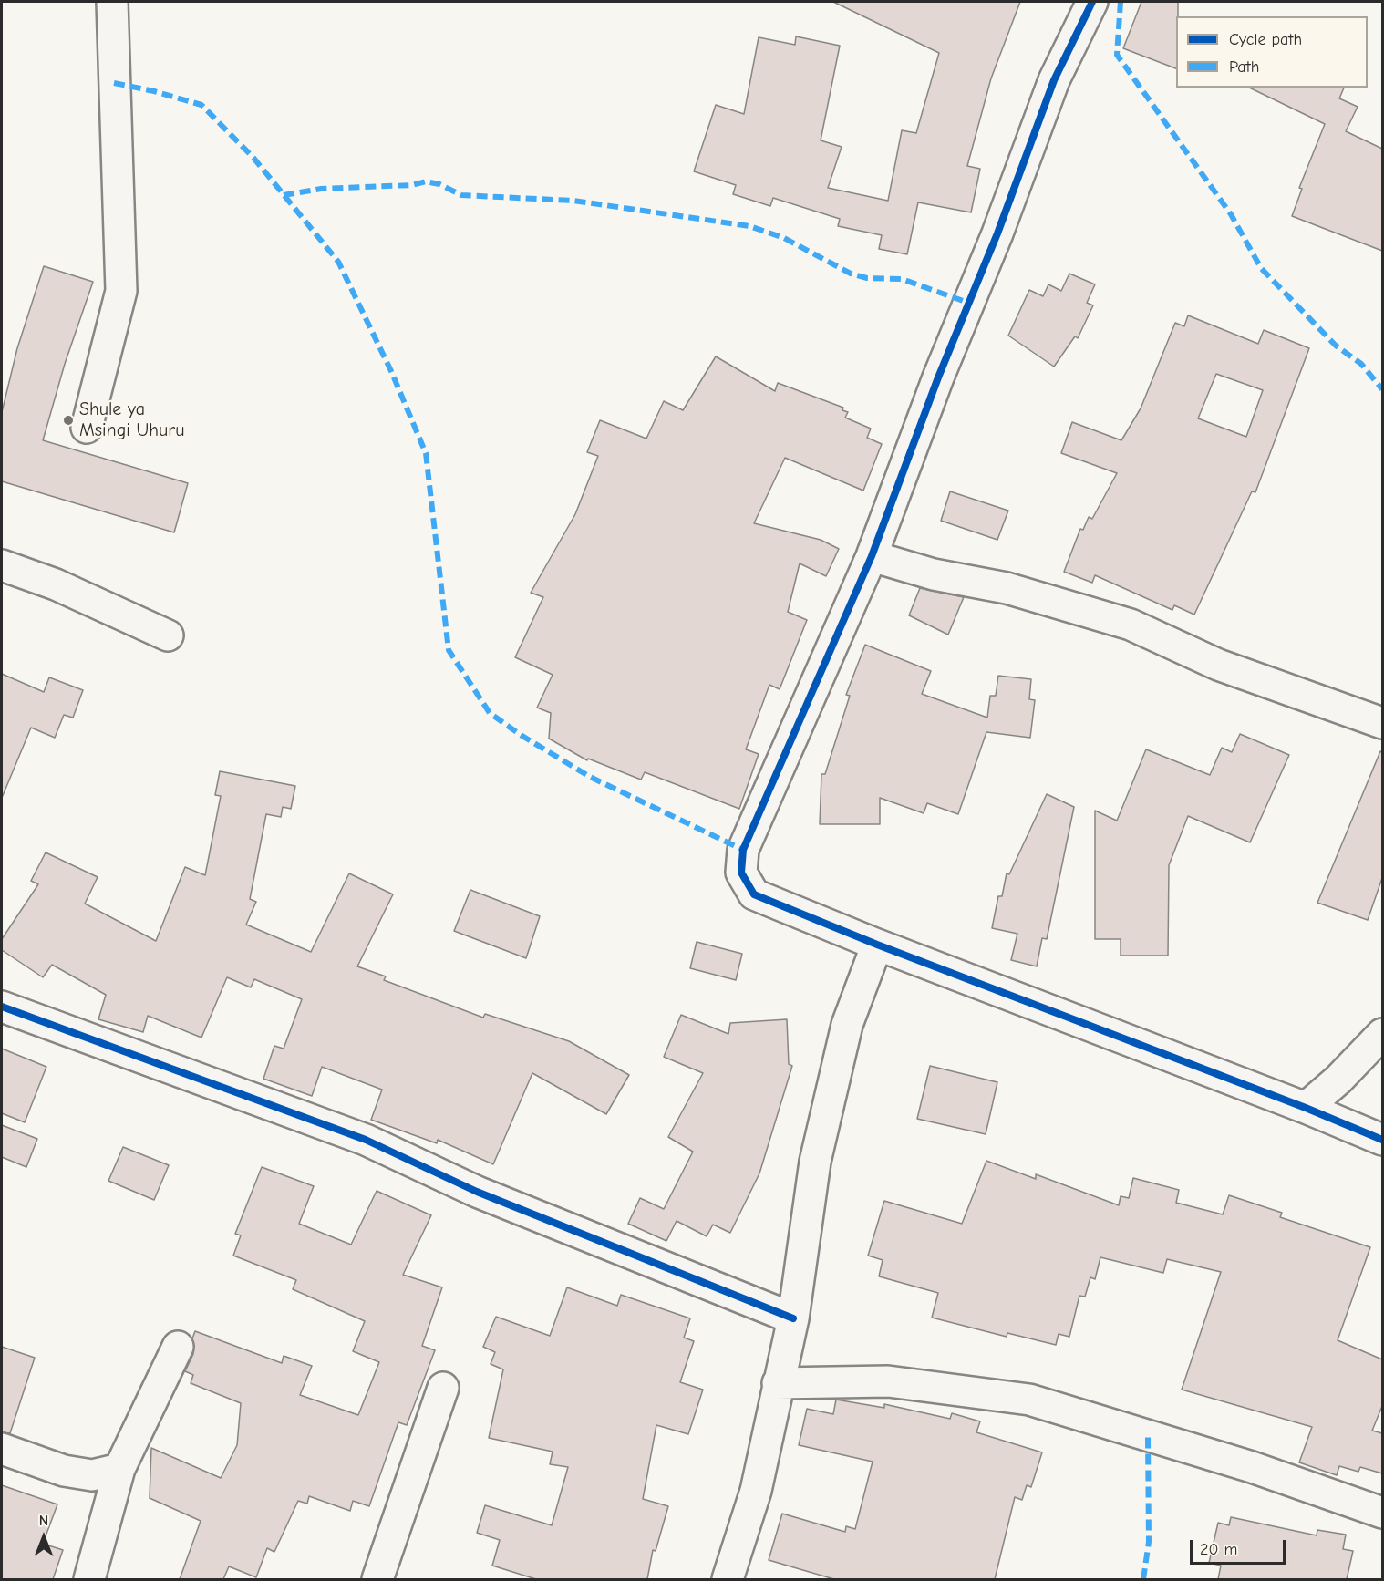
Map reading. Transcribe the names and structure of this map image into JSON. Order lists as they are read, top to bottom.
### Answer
{
  "places": ["Shule ya Msingi Uhuru"],
  "legend": ["Cycle path", "Path"],
  "scale_bar": "20 m",
  "north": "top"
}
